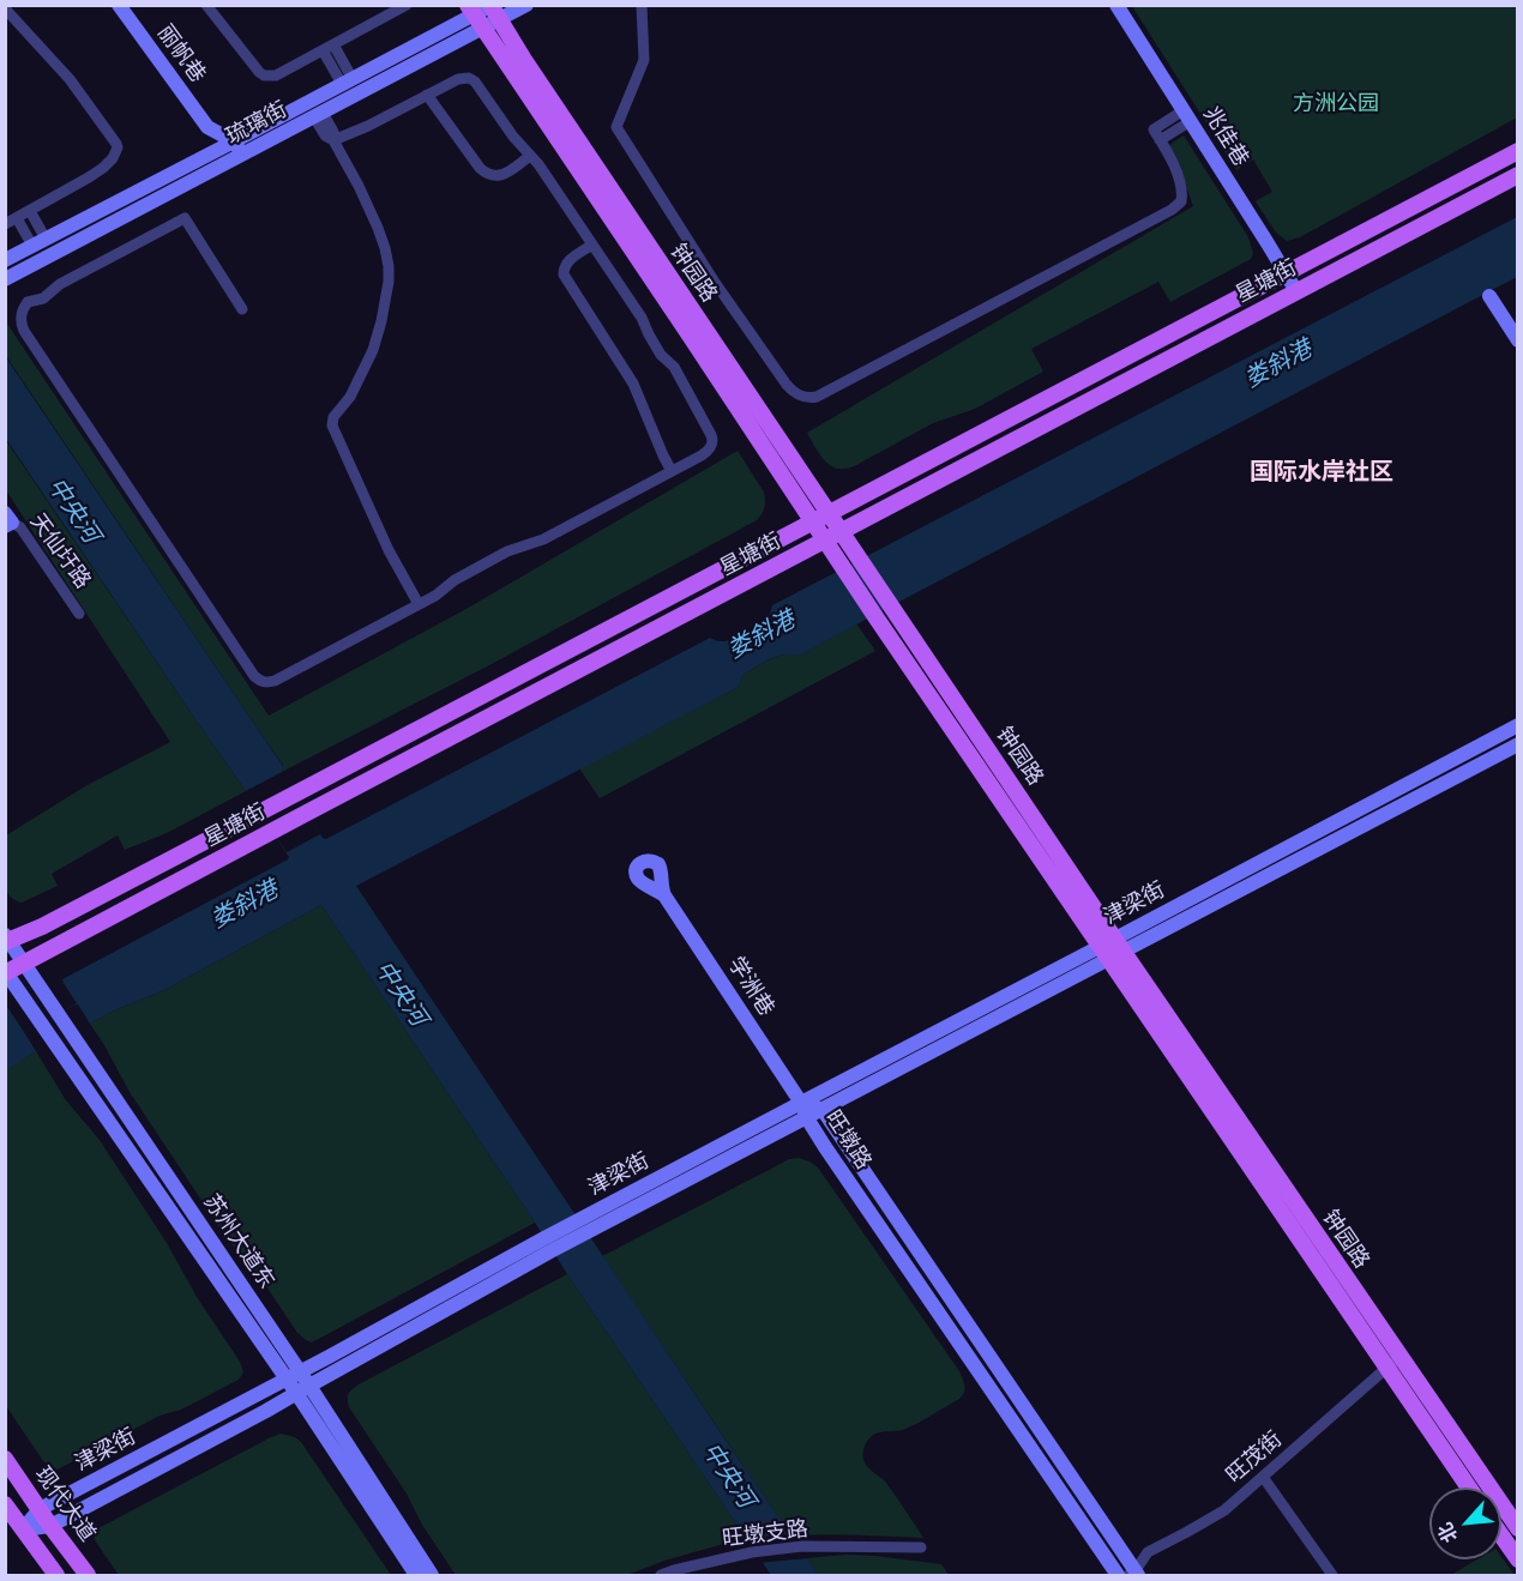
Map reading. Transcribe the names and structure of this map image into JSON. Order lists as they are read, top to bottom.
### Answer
{
  "streets": {
    "main road": [
      "丽帆巷",
      "琉璃街",
      "兆佳巷",
      "钟园路",
      "星塘街",
      "津梁街",
      "学洲巷",
      "旺墩路",
      "苏州大道东",
      "现代大道"
    ],
    "street": ["天仙圩路", "旺茂街", "旺墩支路"]
  },
  "crossings": [
    ["丽帆巷", "琉璃街"],
    ["琉璃街", "钟园路"],
    ["兆佳巷", "星塘街"],
    ["钟园路", "星塘街"],
    ["钟园路", "津梁街"],
    ["钟园路", "旺茂街"],
    ["星塘街", "苏州大道东"],
    ["津梁街", "学洲巷"],
    ["津梁街", "旺墩路"],
    ["津梁街", "苏州大道东"],
    ["津梁街", "现代大道"],
    ["学洲巷", "旺墩路"],
    ["旺墩路", "旺茂街"]
  ],
  "districts": ["国际水岸社区"],
  "water": ["娄斜港", "中央河"],
  "parks": ["方洲公园"],
  "north": "bottom left"
}
